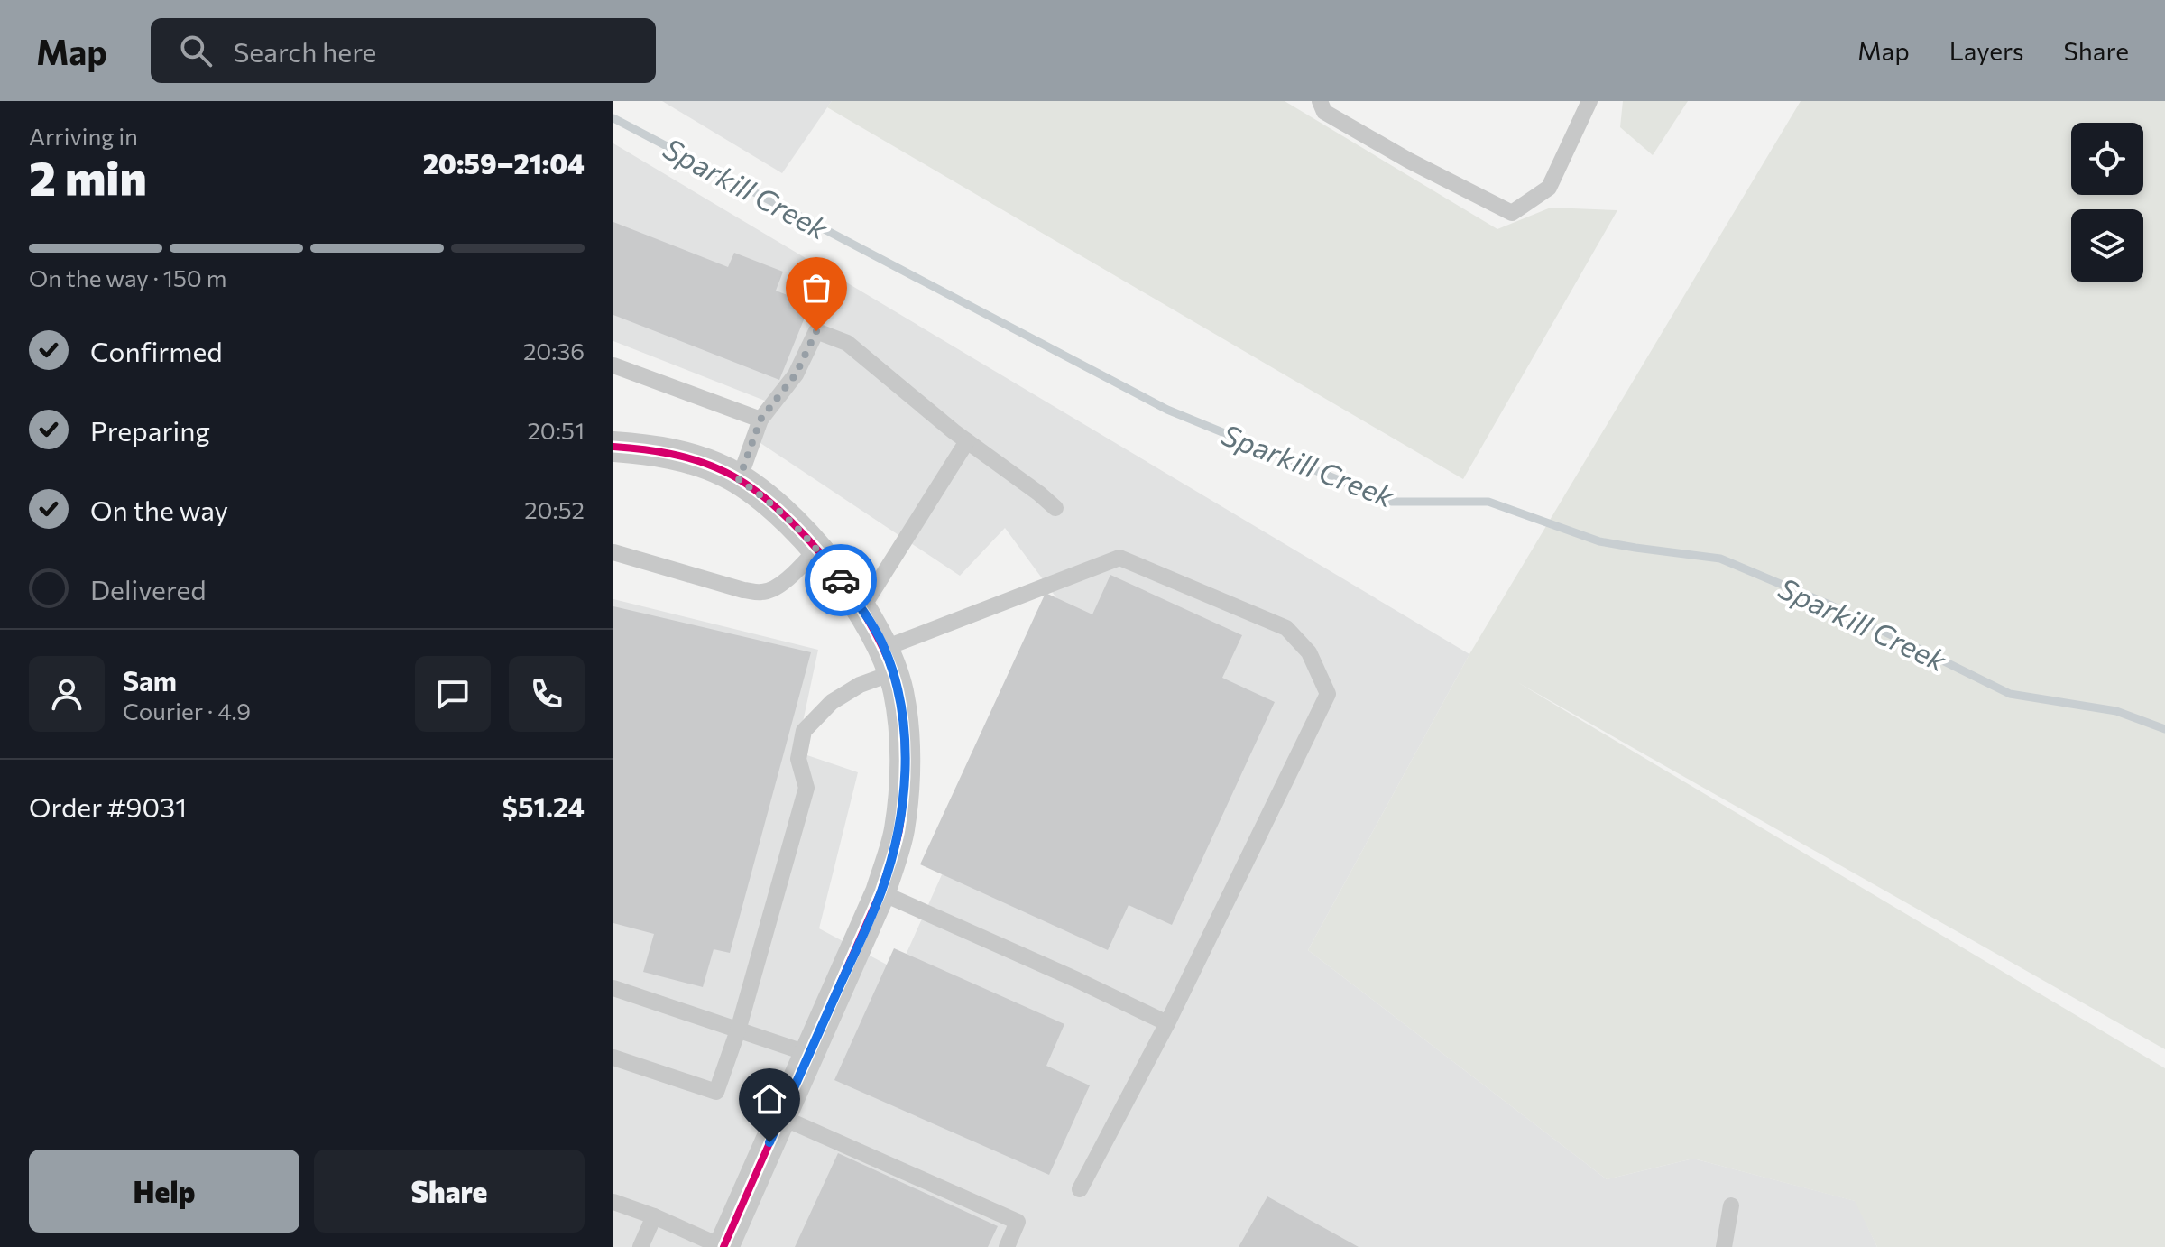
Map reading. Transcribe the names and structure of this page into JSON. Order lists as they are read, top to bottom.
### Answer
{
  "water": ["Sparkill Creek"],
  "page": {
    "header": "Map",
    "search": "Search here",
    "nav": ["Map", "Layers", "Share"],
    "heading": ["2 min", "Arriving in", "20:59–21:04"],
    "panel": [
      "Sam",
      "Courier · 4.9",
      "Order #9031",
      "$51.24"
    ],
    "bar": "On the way · 150 m",
    "list": [
      ["Confirmed", "20:36"],
      ["Preparing", "20:51"],
      ["On the way", "20:52"],
      "Delivered"
    ],
    "buttons": ["Help", "Share"]
  }
}
